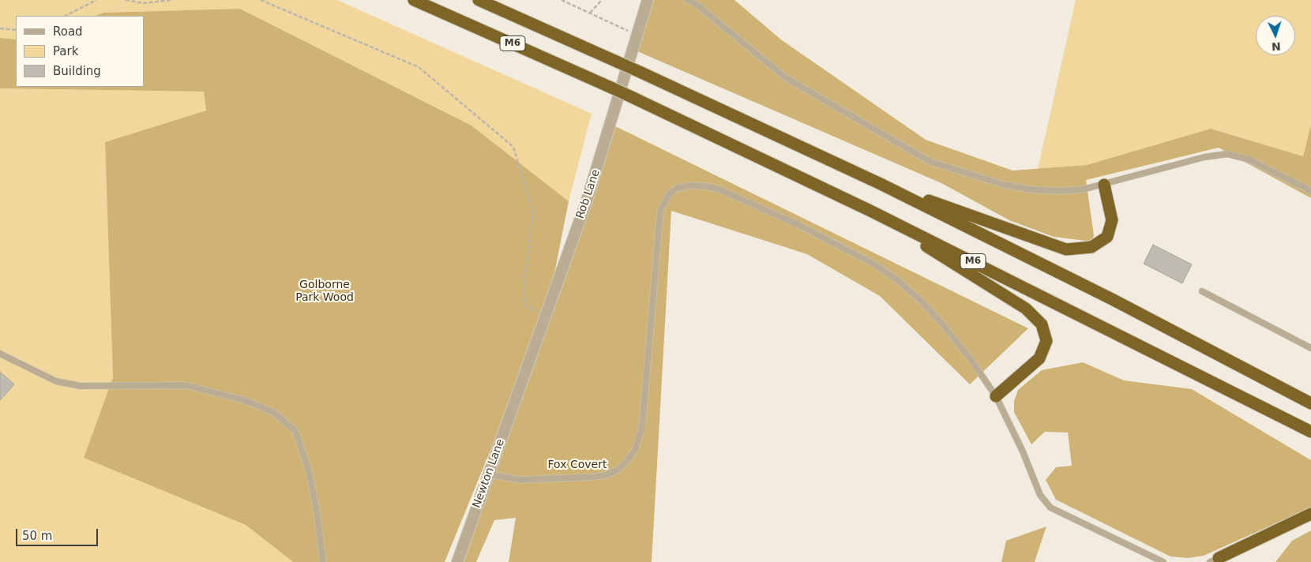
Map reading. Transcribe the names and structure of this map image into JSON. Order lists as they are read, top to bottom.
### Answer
{
  "streets": {
    "highway": ["M6"],
    "street": ["Rob Lane", "Newton Lane"]
  },
  "crossings": [
    ["Rob Lane", "Newton Lane"]
  ],
  "parks": ["Golborne Park Wood", "Fox Covert"],
  "legend": ["Road", "Park", "Building"],
  "scale_bar": "50 m",
  "north": "bottom"
}
